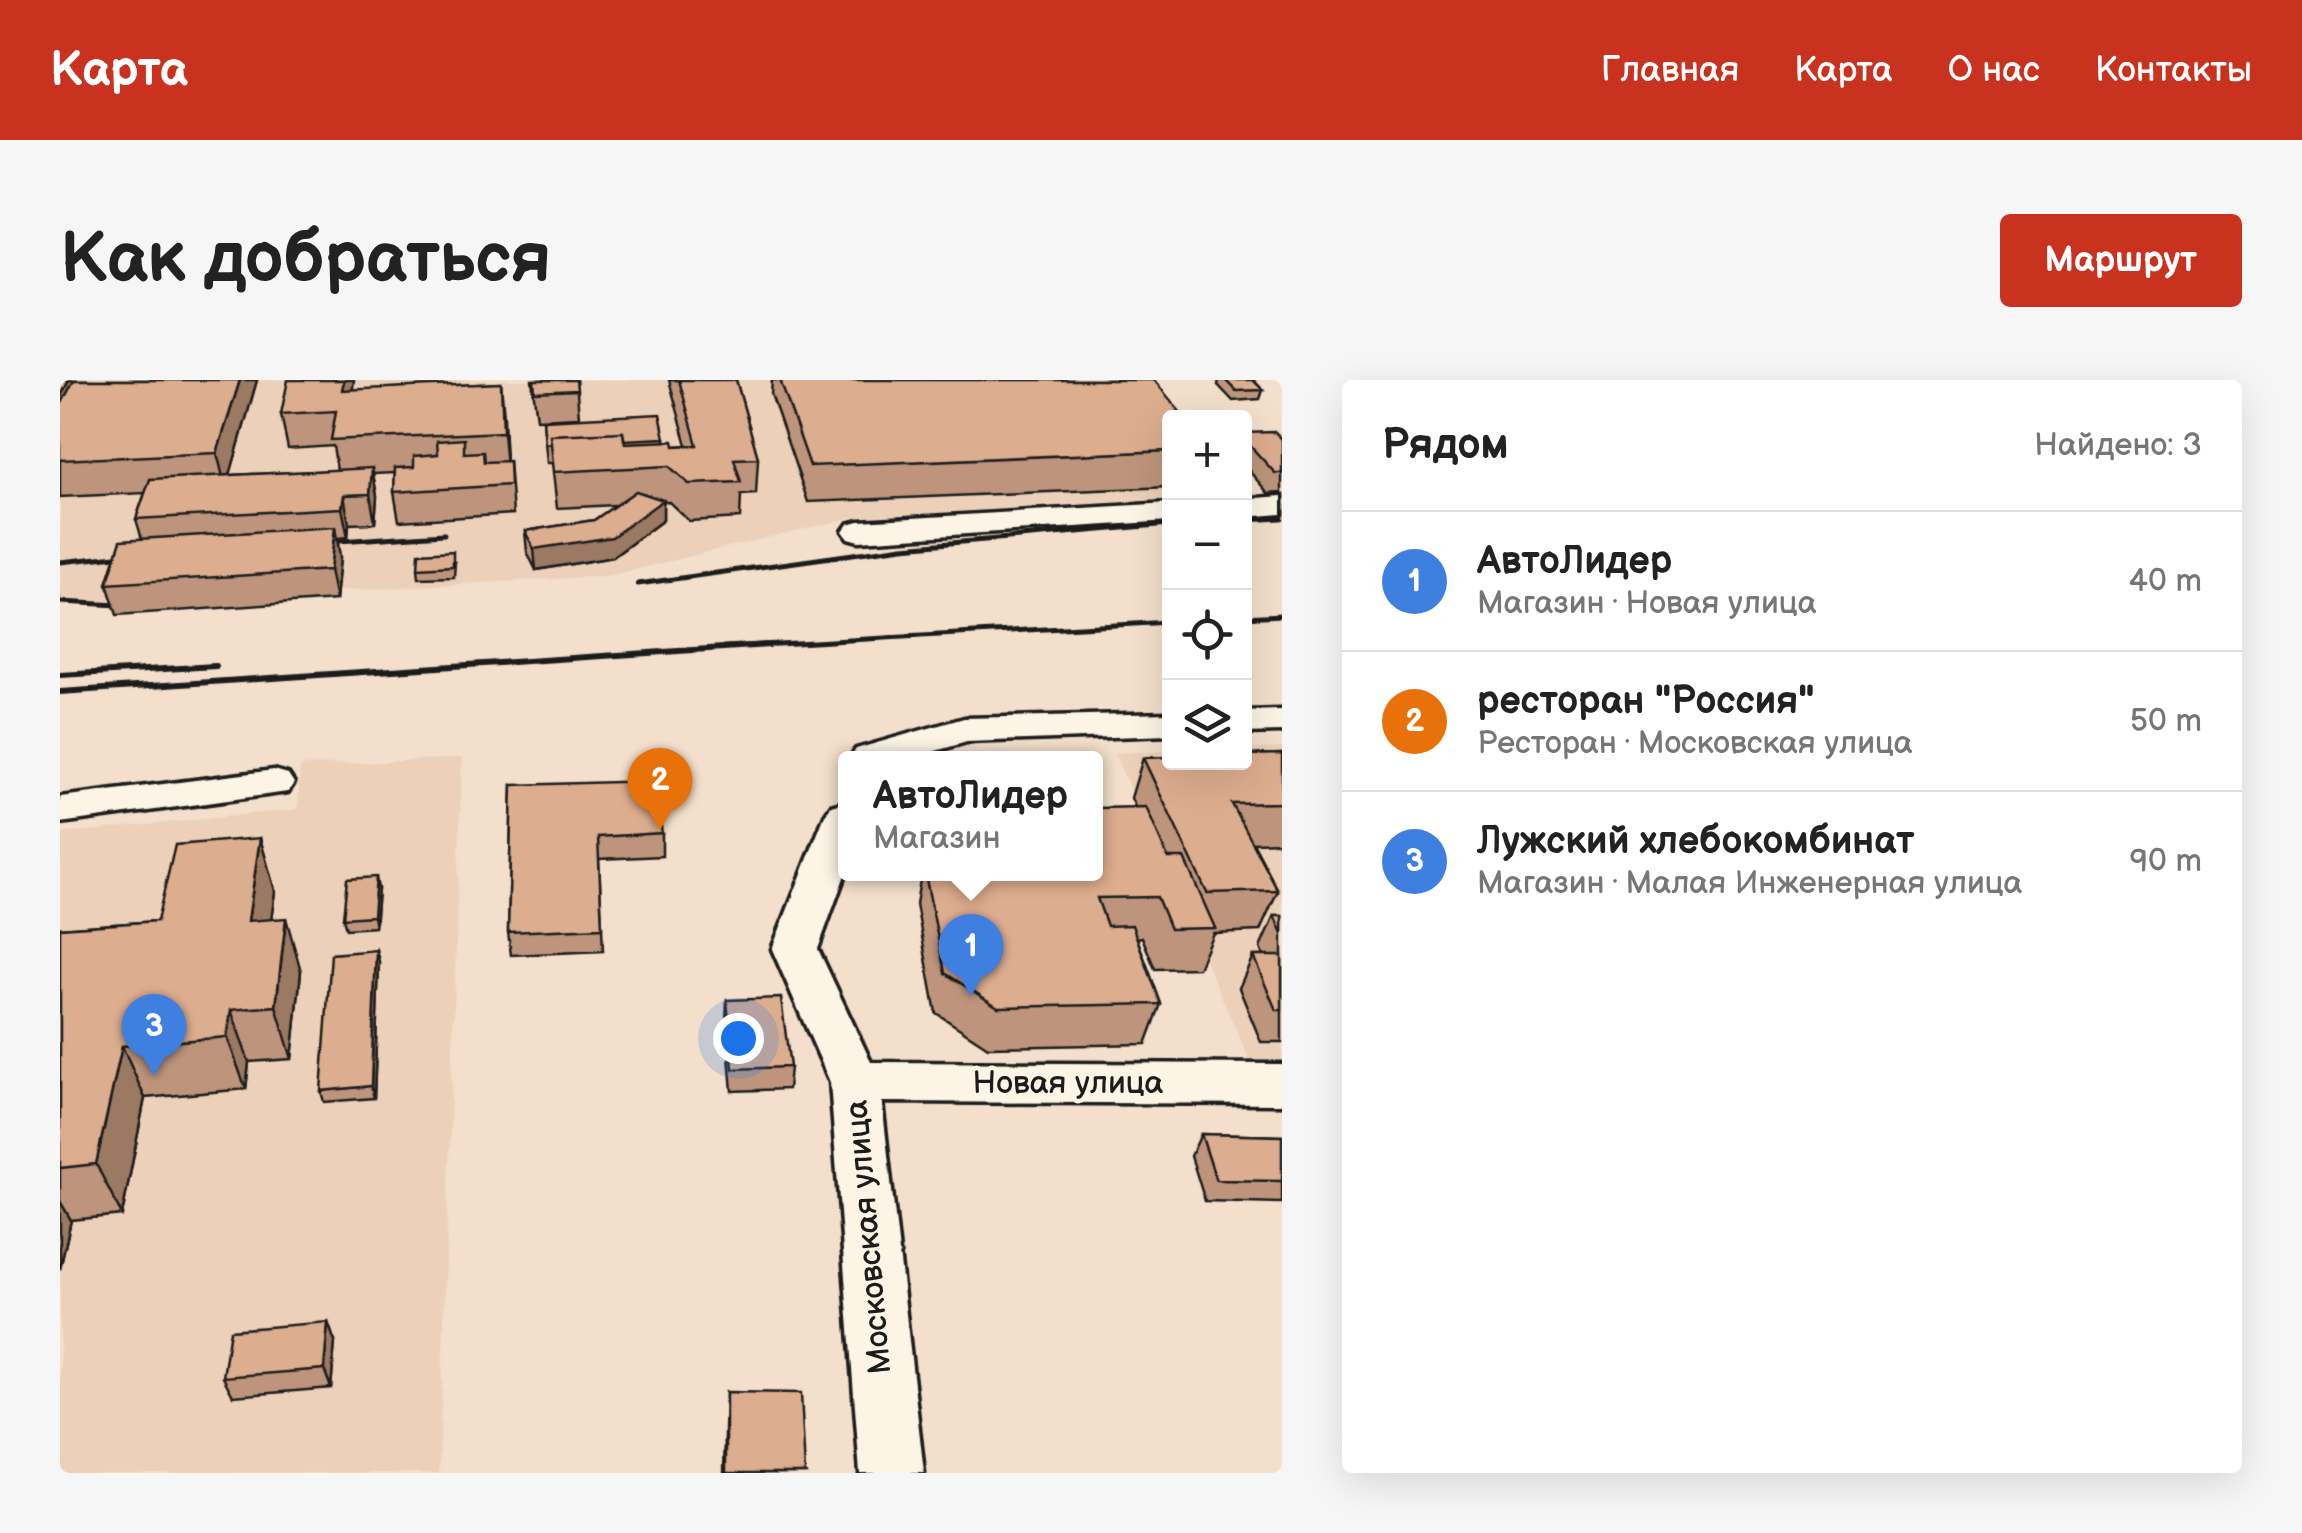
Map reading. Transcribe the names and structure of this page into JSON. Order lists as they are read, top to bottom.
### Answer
{
  "streets": {
    "street": ["Новая улица", "Московская улица"]
  },
  "crossings": [
    ["Новая улица", "Московская улица"]
  ],
  "page": {
    "header": "Карта",
    "nav": [
      "Главная",
      "Карта",
      "О нас",
      "Контакты"
    ],
    "buttons": "Маршрут",
    "title": "Как добраться",
    "heading": ["Рядом", "Найдено: 3"],
    "map_buttons": ["+", "−"],
    "list": [
      {
        "mark": "1",
        "name": "АвтоЛидер",
        "note": "Магазин · Новая улица",
        "value": "40 m"
      },
      {
        "mark": "2",
        "name": "ресторан \"Россия\"",
        "note": "Ресторан · Московская улица",
        "value": "50 m"
      },
      {
        "mark": "3",
        "name": "Лужский хлебокомбинат",
        "note": "Магазин · Малая Инженерная улица",
        "value": "90 m"
      }
    ],
    "pins": ["2", "1", "3"],
    "popup": ["АвтоЛидер", "Магазин"]
  }
}
